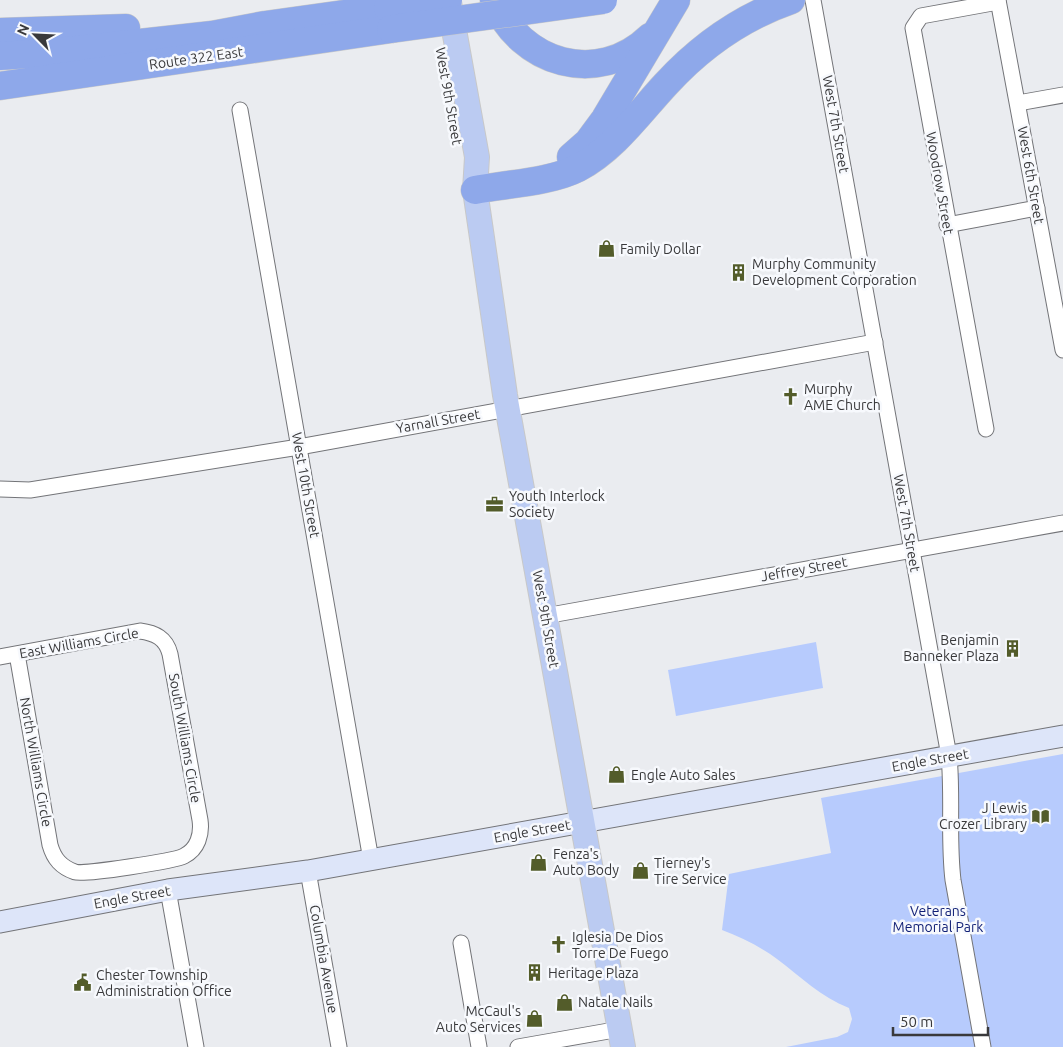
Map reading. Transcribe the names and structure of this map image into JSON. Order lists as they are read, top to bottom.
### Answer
{
  "streets": {
    "highway": ["Route 322 East"],
    "main road": ["West 9th Street", "Engle Street"],
    "street": [
      "West 7th Street",
      "West 6th Street",
      "Woodrow Street",
      "Yarnall Street",
      "West 10th Street",
      "Jeffrey Street",
      "East Williams Circle",
      "South Williams Circle",
      "North Williams Circle",
      "Columbia Avenue"
    ]
  },
  "crossings": [
    ["West 9th Street", "Yarnall Street"],
    ["West 9th Street", "Jeffrey Street"],
    ["West 9th Street", "Engle Street"],
    ["West 7th Street", "Yarnall Street"],
    ["West 7th Street", "Jeffrey Street"],
    ["West 7th Street", "Engle Street"],
    ["West 6th Street", "Woodrow Street"],
    ["Yarnall Street", "West 10th Street"],
    ["West 10th Street", "Engle Street"],
    ["East Williams Circle", "South Williams Circle"],
    ["East Williams Circle", "North Williams Circle"],
    ["South Williams Circle", "North Williams Circle"],
    ["Engle Street", "Columbia Avenue"]
  ],
  "parks": ["Veterans Memorial Park"],
  "places": {
    "shop": [
      "Family Dollar",
      "Engle Auto Sales",
      "Fenza's Auto Body",
      "Tierney's Tire Service",
      "Natale Nails",
      "McCaul's Auto Services"
    ],
    "building": ["Murphy Community Development Corporation", "Benjamin Banneker Plaza", "Heritage Plaza"],
    "church": ["Murphy AME Church", "Iglesia De Dios Torre De Fuego"],
    "office": ["Youth Interlock Society"],
    "library": ["J Lewis Crozer Library"],
    "public building": ["Chester Township Administration Office"]
  },
  "scale_bar": "50 m",
  "north": "top left"
}
